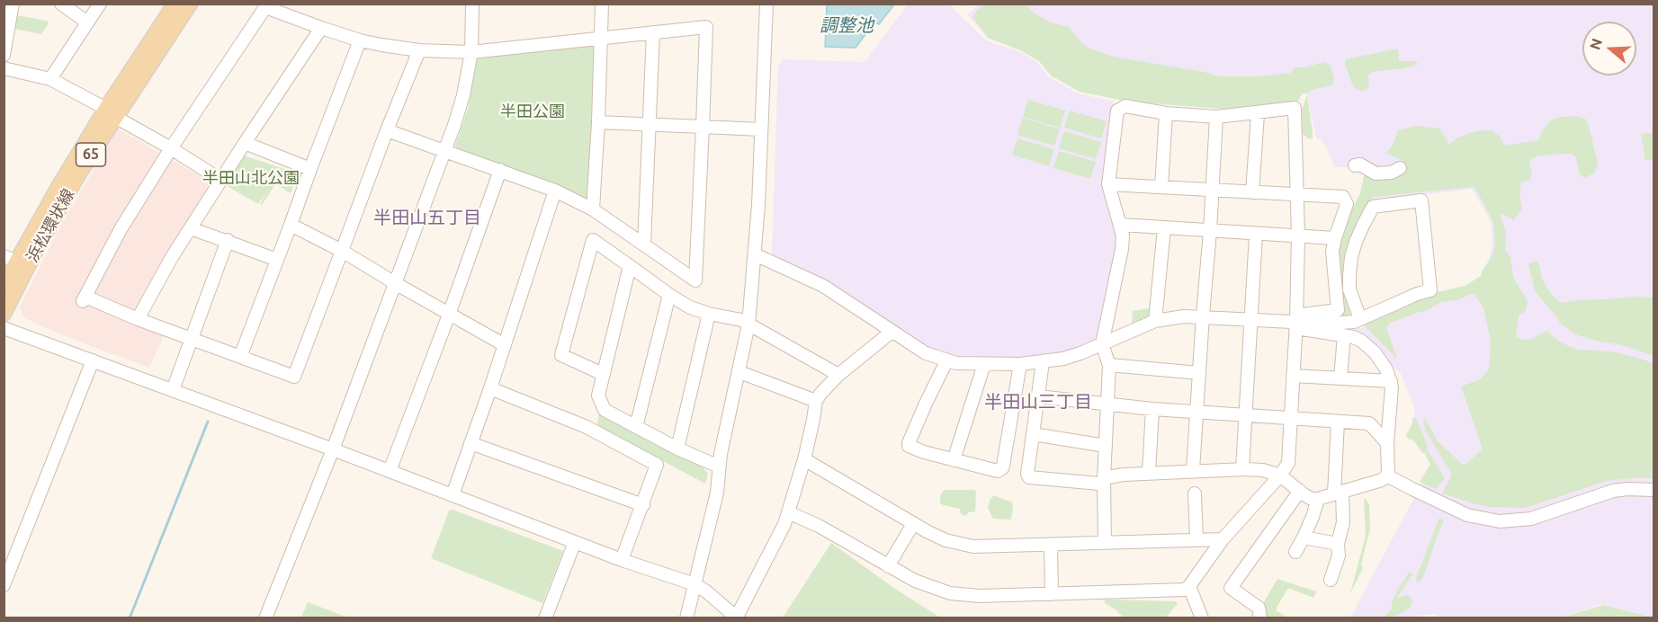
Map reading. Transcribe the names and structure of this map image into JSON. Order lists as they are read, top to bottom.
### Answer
{
  "streets": {
    "main road": ["65", "浜松環状線"]
  },
  "districts": ["半田山五丁目", "半田山三丁目"],
  "water": ["調整池"],
  "parks": ["半田公園", "半田山北公園"],
  "north": "left"
}
